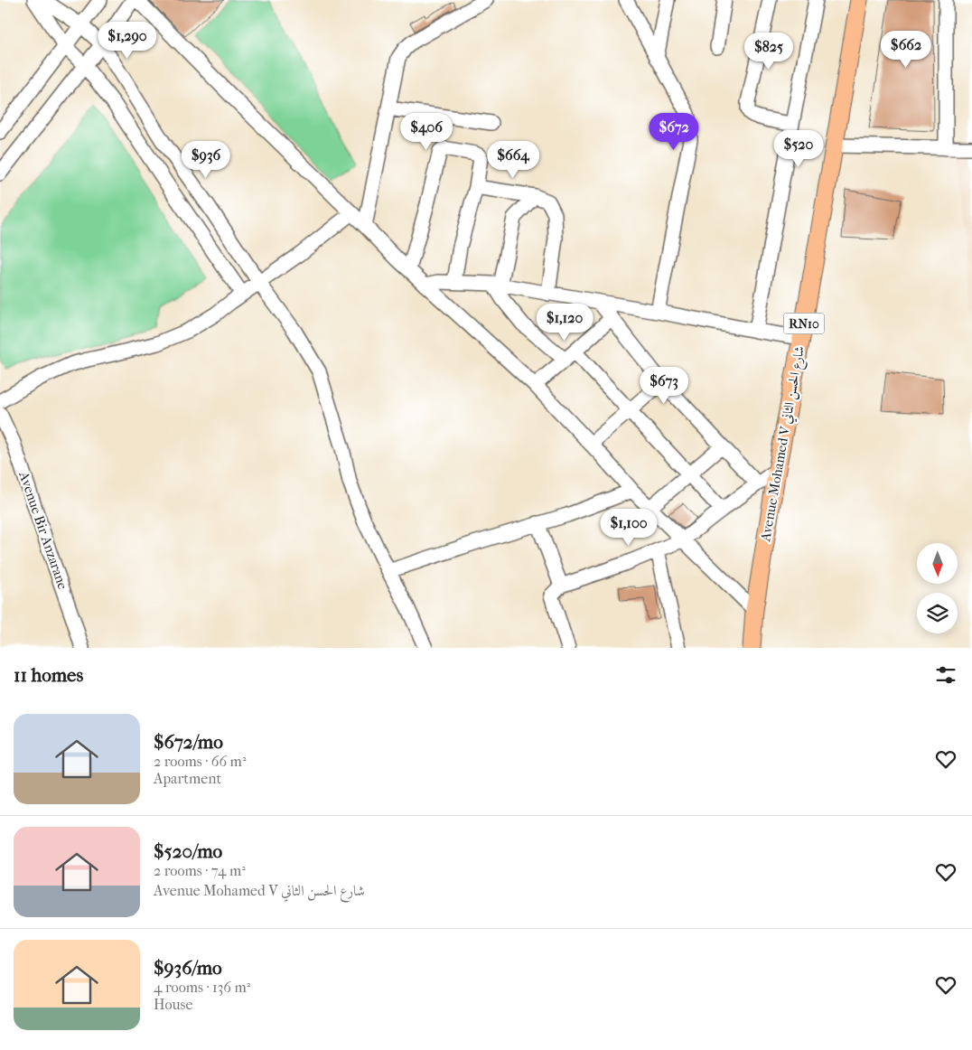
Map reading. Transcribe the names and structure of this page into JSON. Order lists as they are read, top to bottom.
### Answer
{
  "streets": {
    "main road": ["RN10", "Avenue Mohamed V شارع الحسن الثاني"],
    "street": ["Avenue Bir Anzarane"]
  },
  "north": "bottom",
  "page": {
    "price": [
      "$1,290",
      "$662",
      "$825",
      "$406",
      "$672",
      "$520",
      "$936",
      "$664",
      "$1,120",
      "$673",
      "$1,100"
    ],
    "heading": "11 homes",
    "list": [
      {
        "name": "$672/mo",
        "note": "2 rooms · 66 m² · Apartment"
      },
      {
        "name": "$520/mo",
        "note": "2 rooms · 74 m² · Avenue Mohamed V شارع الحسن الثاني"
      },
      {
        "name": "$936/mo",
        "note": "4 rooms · 136 m² · House"
      }
    ]
  }
}
